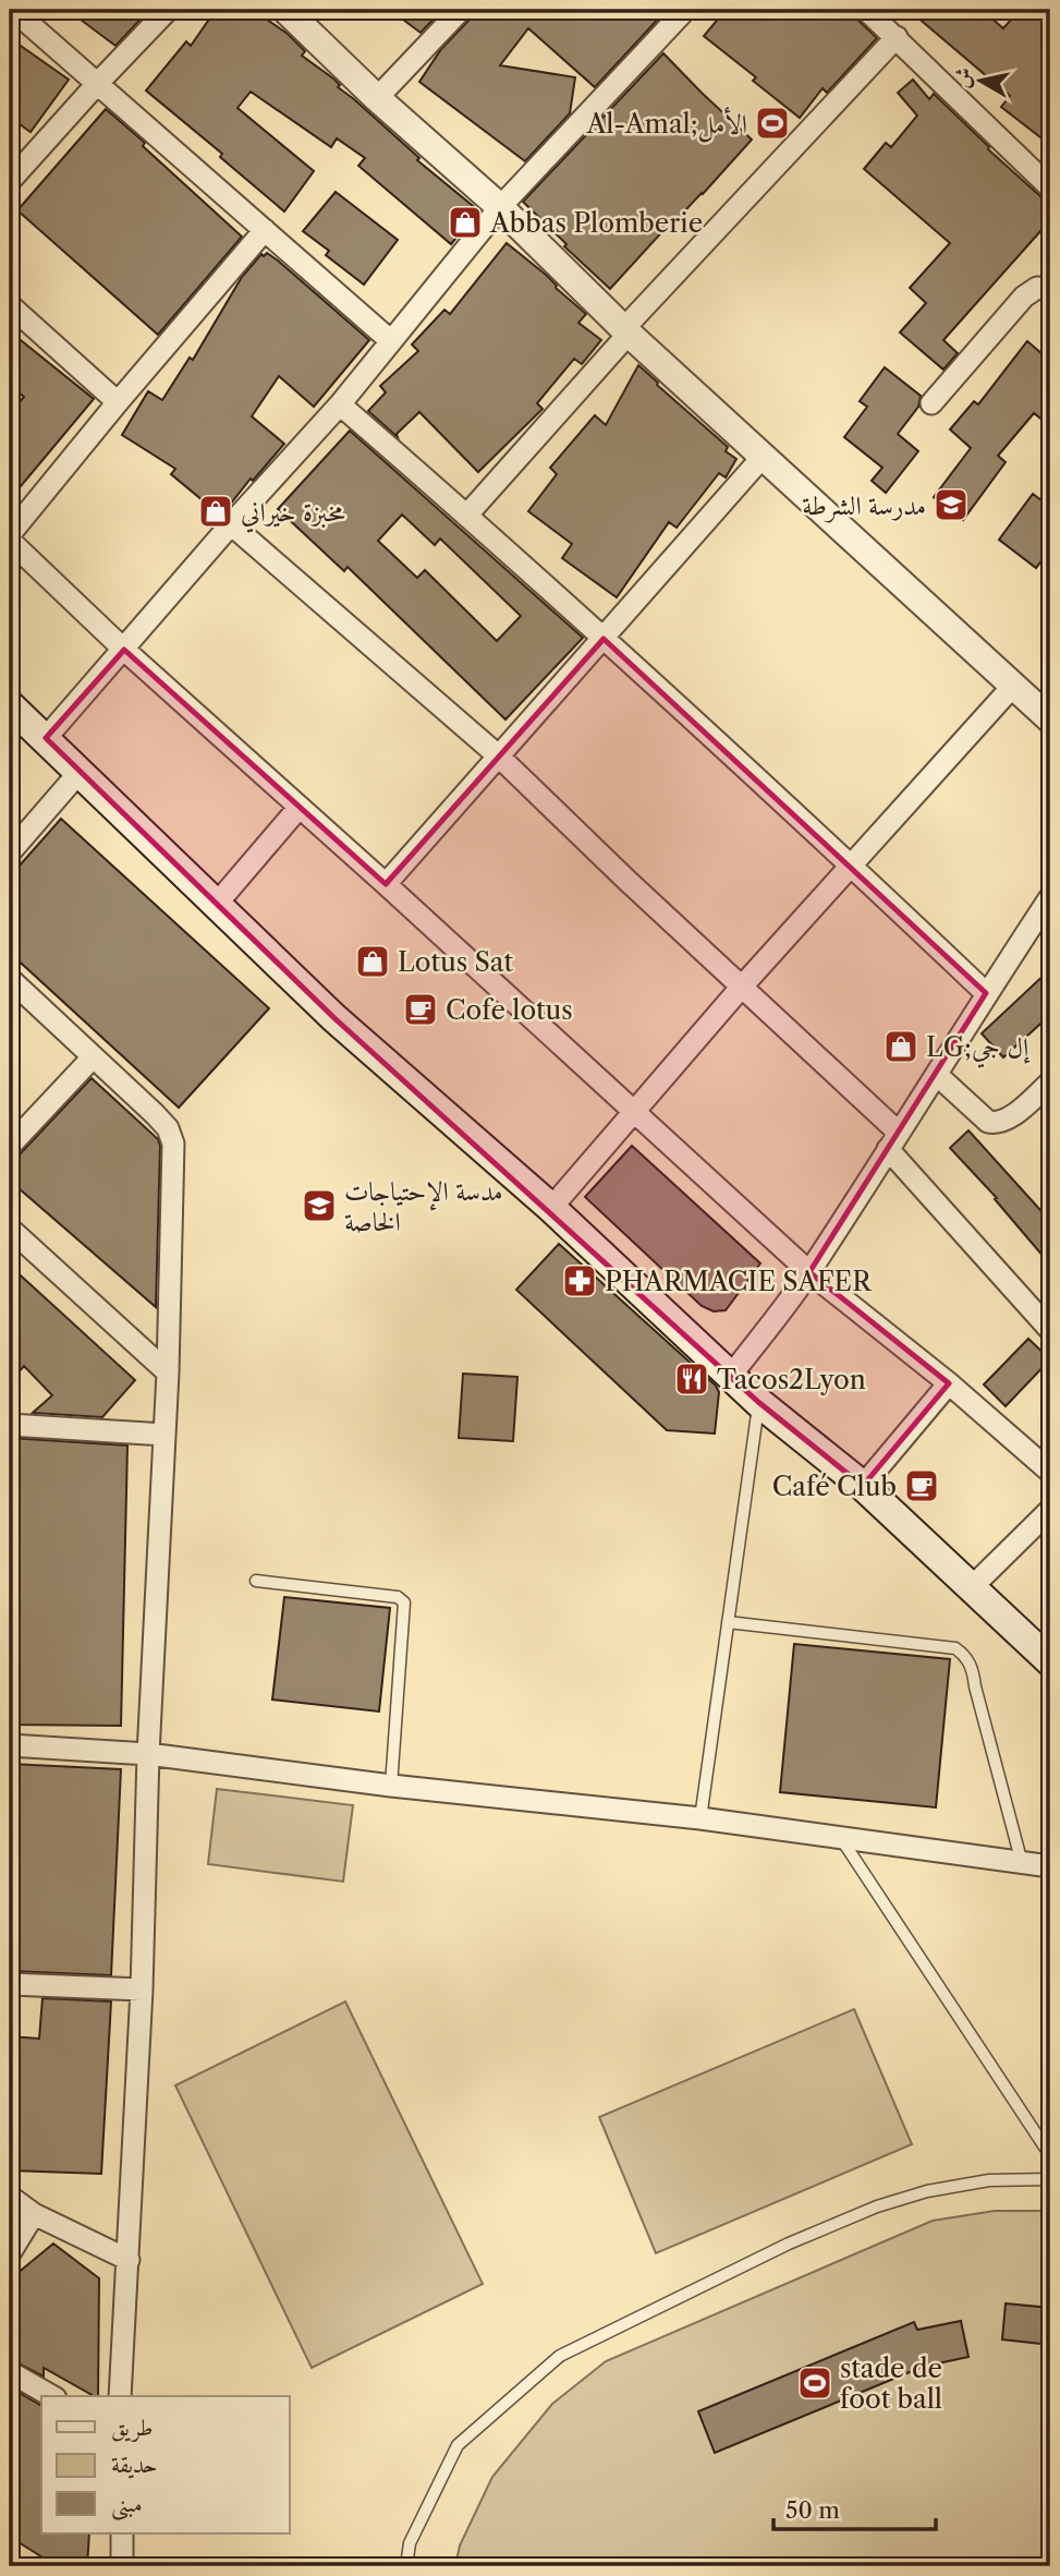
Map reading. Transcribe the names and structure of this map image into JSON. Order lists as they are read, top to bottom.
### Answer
{
  "places": {
    "sports": ["Al-Amal;الأمل", "stade de foot ball"],
    "shop": [
      "Abbas Plomberie",
      "مخبزة خيراني",
      "Lotus Sat",
      "LG;إل جي"
    ],
    "school or university": ["مدرسة الشرطة", "مدسة الإحتياجات الخاصة"],
    "cafe": ["Cofe lotus", "Café Club"],
    "pharmacy": ["PHARMACIE SAFER"],
    "restaurant": ["Tacos2Lyon"]
  },
  "legend": ["طريق", "حديقة", "مبنى"],
  "scale_bar": "50 m",
  "north": "left"
}
